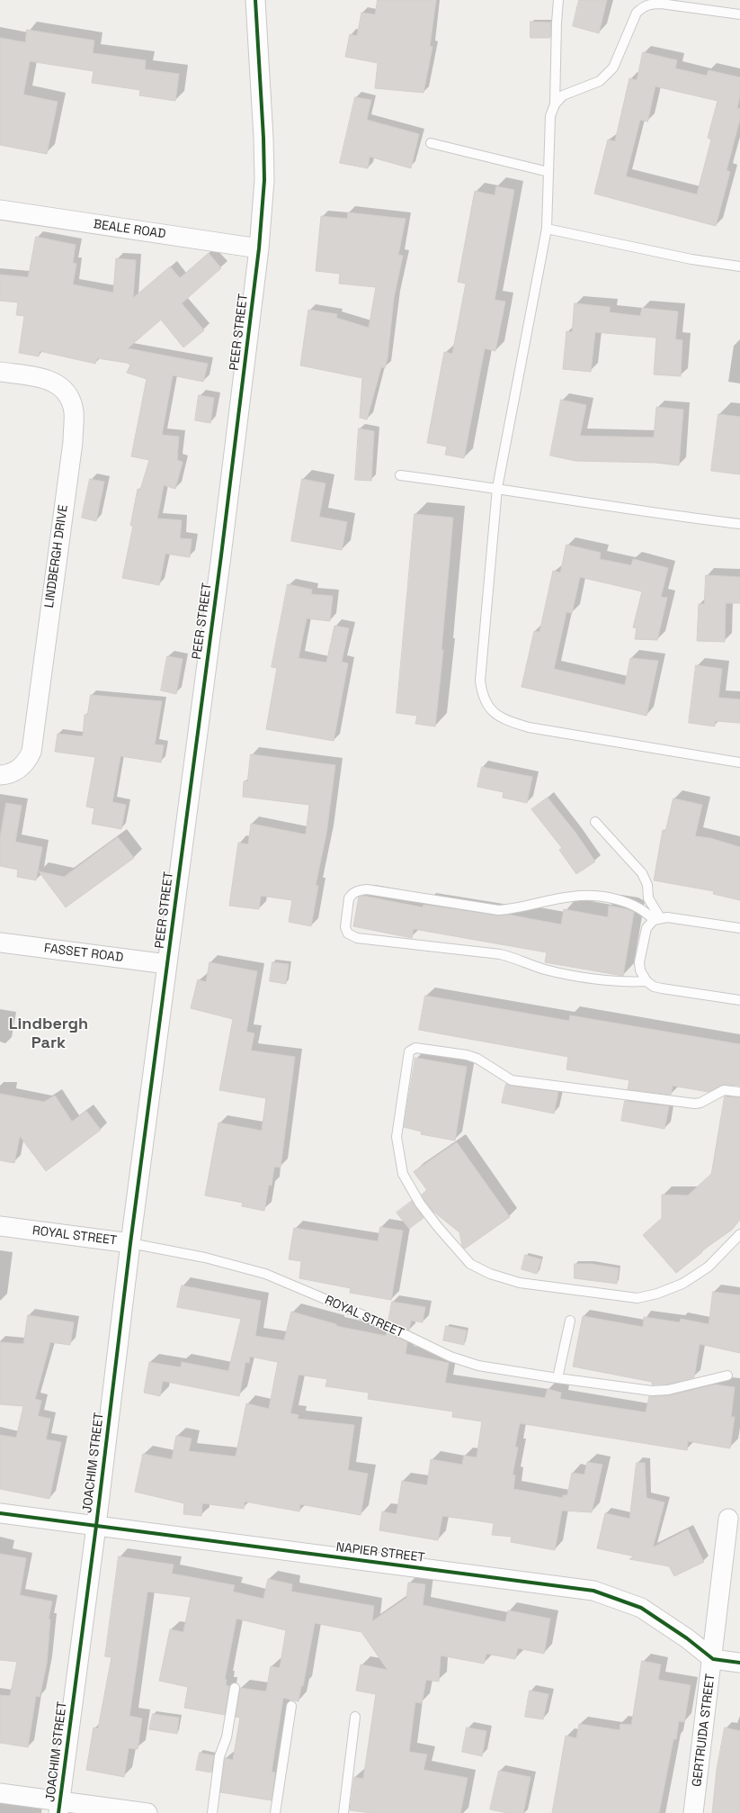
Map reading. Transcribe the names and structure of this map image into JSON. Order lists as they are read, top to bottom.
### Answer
{
  "streets": {
    "street": [
      "BEALE ROAD",
      "PEER STREET",
      "LINDBERGH DRIVE",
      "FASSET ROAD",
      "ROYAL STREET",
      "JOACHIM STREET",
      "NAPIER STREET",
      "GERTRUIDA STREET"
    ]
  },
  "crossings": [
    ["BEALE ROAD", "PEER STREET"],
    ["PEER STREET", "FASSET ROAD"],
    ["PEER STREET", "ROYAL STREET"],
    ["PEER STREET", "JOACHIM STREET"],
    ["ROYAL STREET", "JOACHIM STREET"],
    ["JOACHIM STREET", "NAPIER STREET"],
    ["NAPIER STREET", "GERTRUIDA STREET"]
  ],
  "districts": ["Lindbergh Park"]
}
